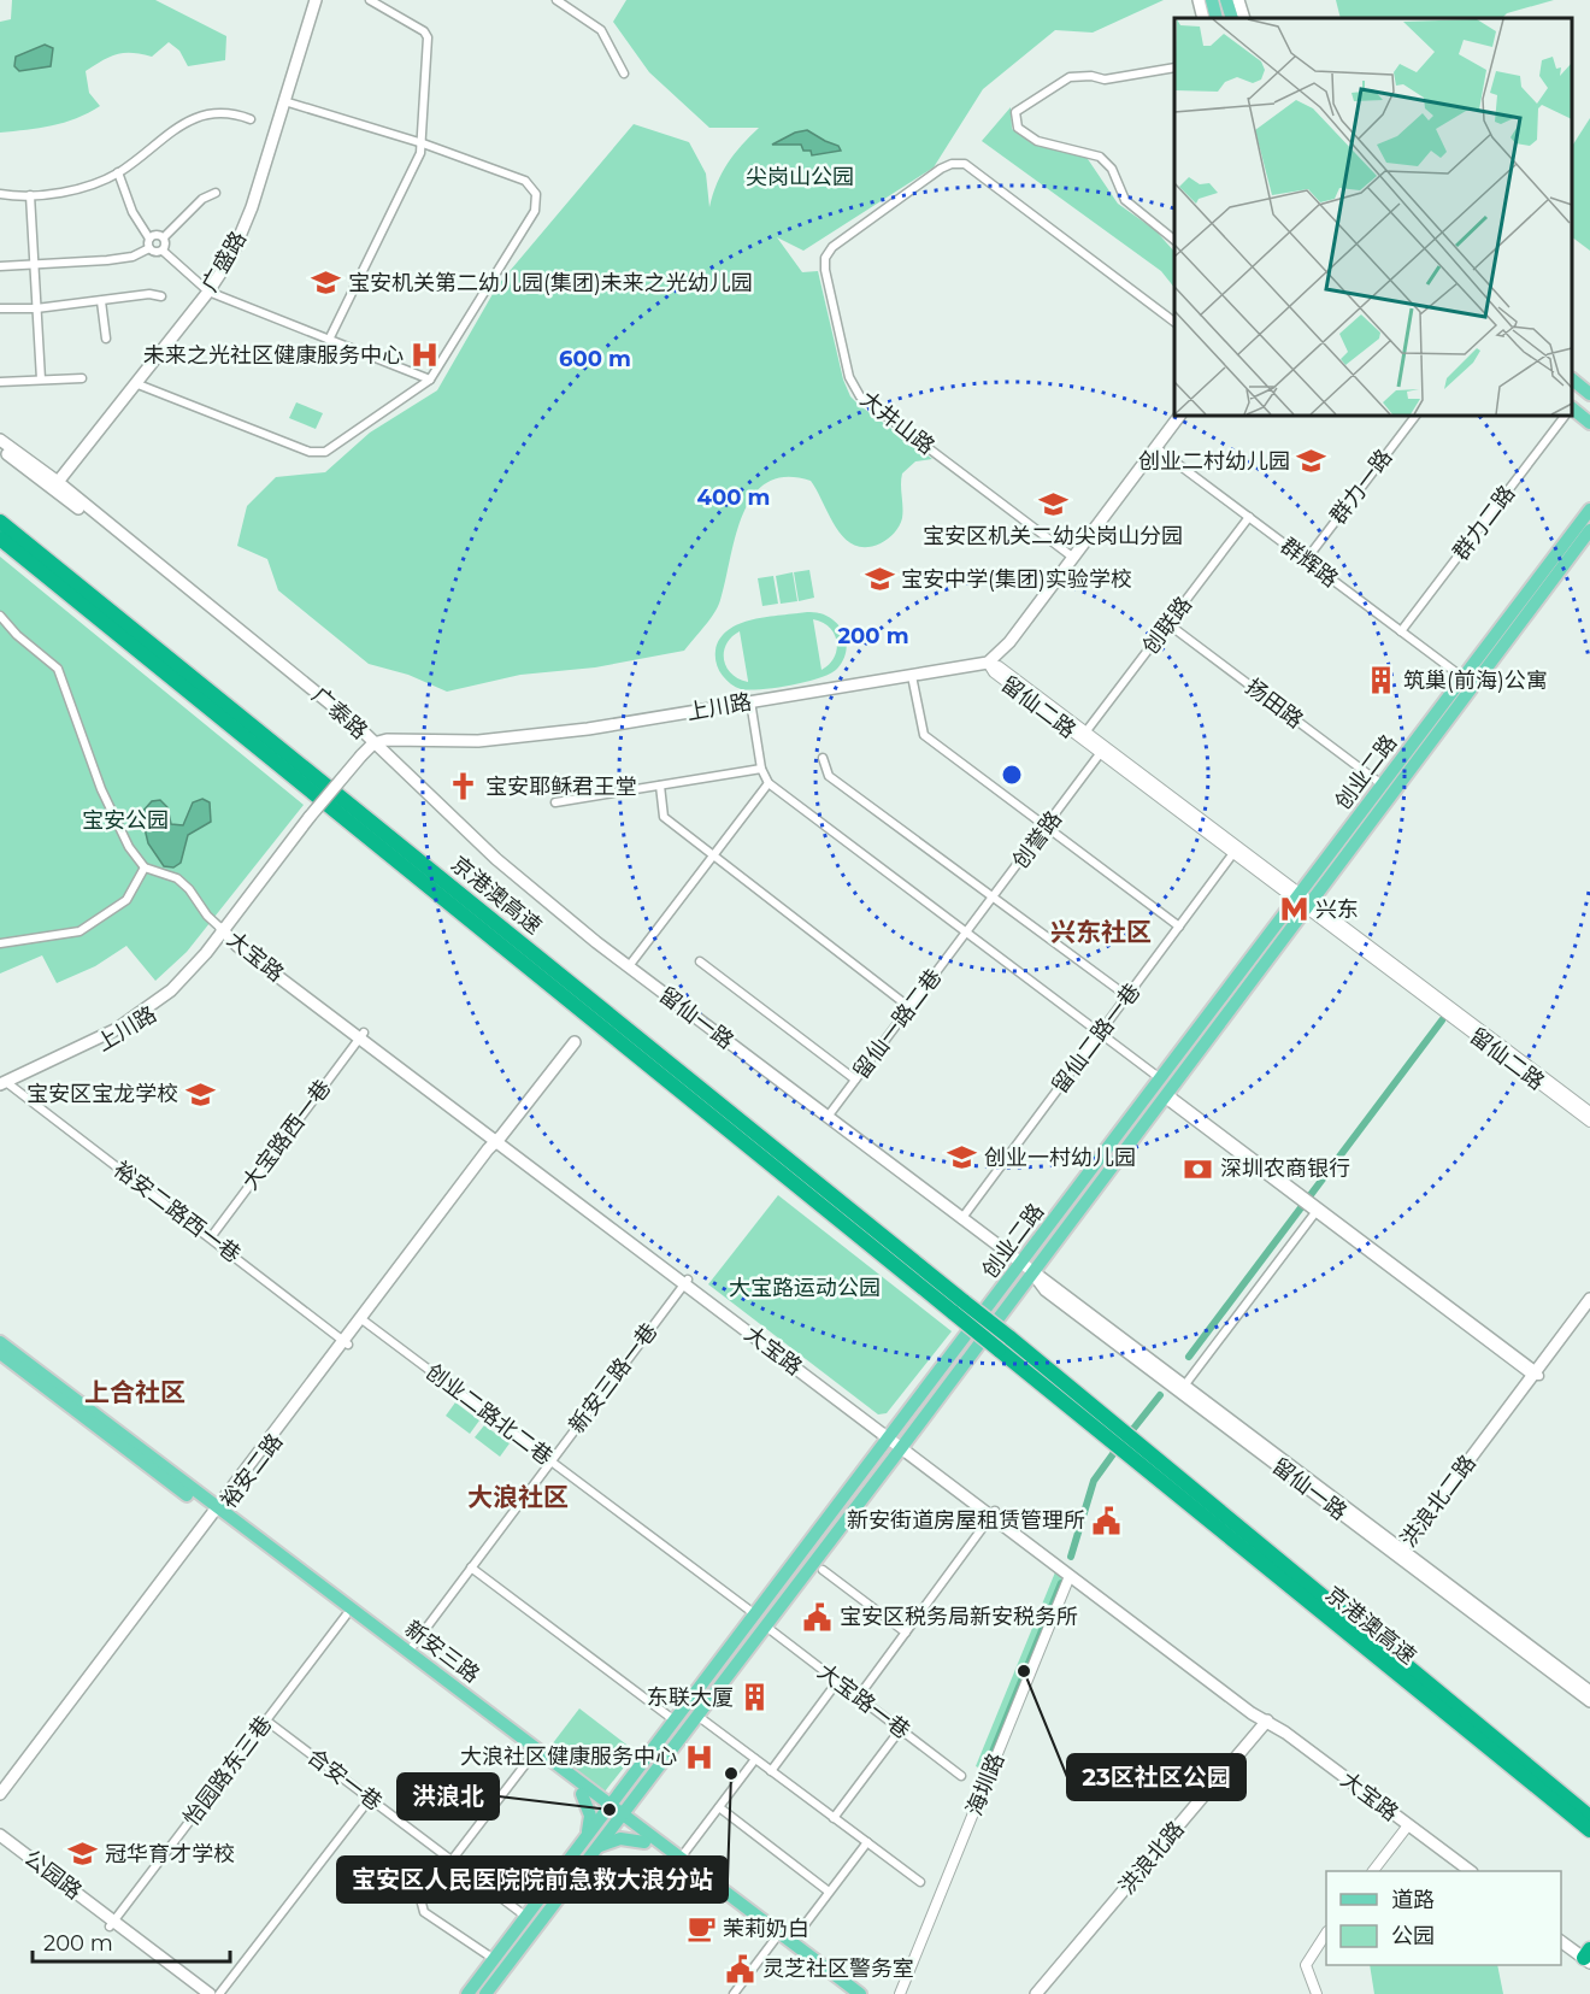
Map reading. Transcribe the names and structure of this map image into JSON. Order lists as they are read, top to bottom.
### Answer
{
  "streets": {
    "highway": ["京港澳高速"],
    "main road": [
      "广盛路",
      "上川路",
      "广泰路",
      "创业二路",
      "大宝路",
      "留仙一路",
      "裕安二路",
      "洪浪北二路",
      "新安三路",
      "洪浪北路",
      "公园路"
    ],
    "street": [
      "大井山路",
      "群力一路",
      "群力二路",
      "群辉路",
      "创联路",
      "扬田路",
      "留仙二路",
      "创誉路",
      "留仙一路二巷",
      "留仙二路一巷",
      "大宝路西一巷",
      "裕安二路西一巷",
      "新安三路一巷",
      "创业二路北二巷",
      "大宝路一巷",
      "怡园路东三巷",
      "合安一巷",
      "海圳路"
    ]
  },
  "crossings": [
    ["广盛路", "广泰路"],
    ["群力一路", "群辉路"],
    ["群力二路", "群辉路"],
    ["群辉路", "创联路"],
    ["群辉路", "创业二路"],
    ["创联路", "扬田路"],
    ["创联路", "留仙二路"],
    ["扬田路", "创业二路"],
    ["上川路", "留仙二路"],
    ["上川路", "广泰路"],
    ["上川路", "大宝路"],
    ["上川路", "留仙一路"],
    ["上川路", "裕安二路西一巷"],
    ["留仙二路", "创业二路"],
    ["留仙二路", "创誉路"],
    ["广泰路", "留仙一路"],
    ["创业二路", "大宝路"],
    ["创业二路", "留仙一路"],
    ["创业二路", "创业二路北二巷"],
    ["创业二路", "新安三路"],
    ["创业二路", "大宝路一巷"],
    ["创业二路", "合安一巷"],
    ["创誉路", "留仙一路二巷"],
    ["大宝路", "大宝路西一巷"],
    ["大宝路", "新安三路一巷"],
    ["大宝路", "裕安二路"],
    ["大宝路", "海圳路"],
    ["大宝路", "洪浪北路"],
    ["留仙一路", "留仙一路二巷"],
    ["留仙一路", "留仙二路一巷"],
    ["留仙一路", "洪浪北二路"],
    ["大宝路西一巷", "裕安二路西一巷"],
    ["裕安二路西一巷", "裕安二路"],
    ["新安三路一巷", "创业二路北二巷"],
    ["新安三路一巷", "新安三路"],
    ["创业二路北二巷", "裕安二路"],
    ["裕安二路", "新安三路"],
    ["新安三路", "怡园路东三巷"],
    ["怡园路东三巷", "合安一巷"],
    ["怡园路东三巷", "公园路"]
  ],
  "districts": ["兴东社区", "上合社区", "大浪社区"],
  "parks": ["尖岗山公园", "宝安公园", "大宝路运动公园"],
  "places": {
    "school or university": [
      "宝安机关第二幼儿园(集团)未来之光幼儿园",
      "创业二村幼儿园",
      "宝安区机关二幼尖岗山分园",
      "宝安中学(集团)实验学校",
      "宝安区宝龙学校",
      "创业一村幼儿园",
      "冠华育才学校"
    ],
    "hospital": ["未来之光社区健康服务中心", "大浪社区健康服务中心"],
    "building": ["筑巢(前海)公寓", "东联大厦"],
    "church": ["宝安耶稣君王堂"],
    "metro station": ["兴东"],
    "bank": ["深圳农商银行"],
    "public building": ["新安街道房屋租赁管理所", "宝安区税务局新安税务所", "灵芝社区警务室"],
    "other": ["23区社区公园", "宝安区人民医院院前急救大浪分站", "洪浪北"],
    "cafe": ["茉莉奶白"]
  },
  "legend": ["道路", "公园"],
  "scale_bar": "200 m",
  "rings": ["600 m", "400 m", "200 m"]
}
